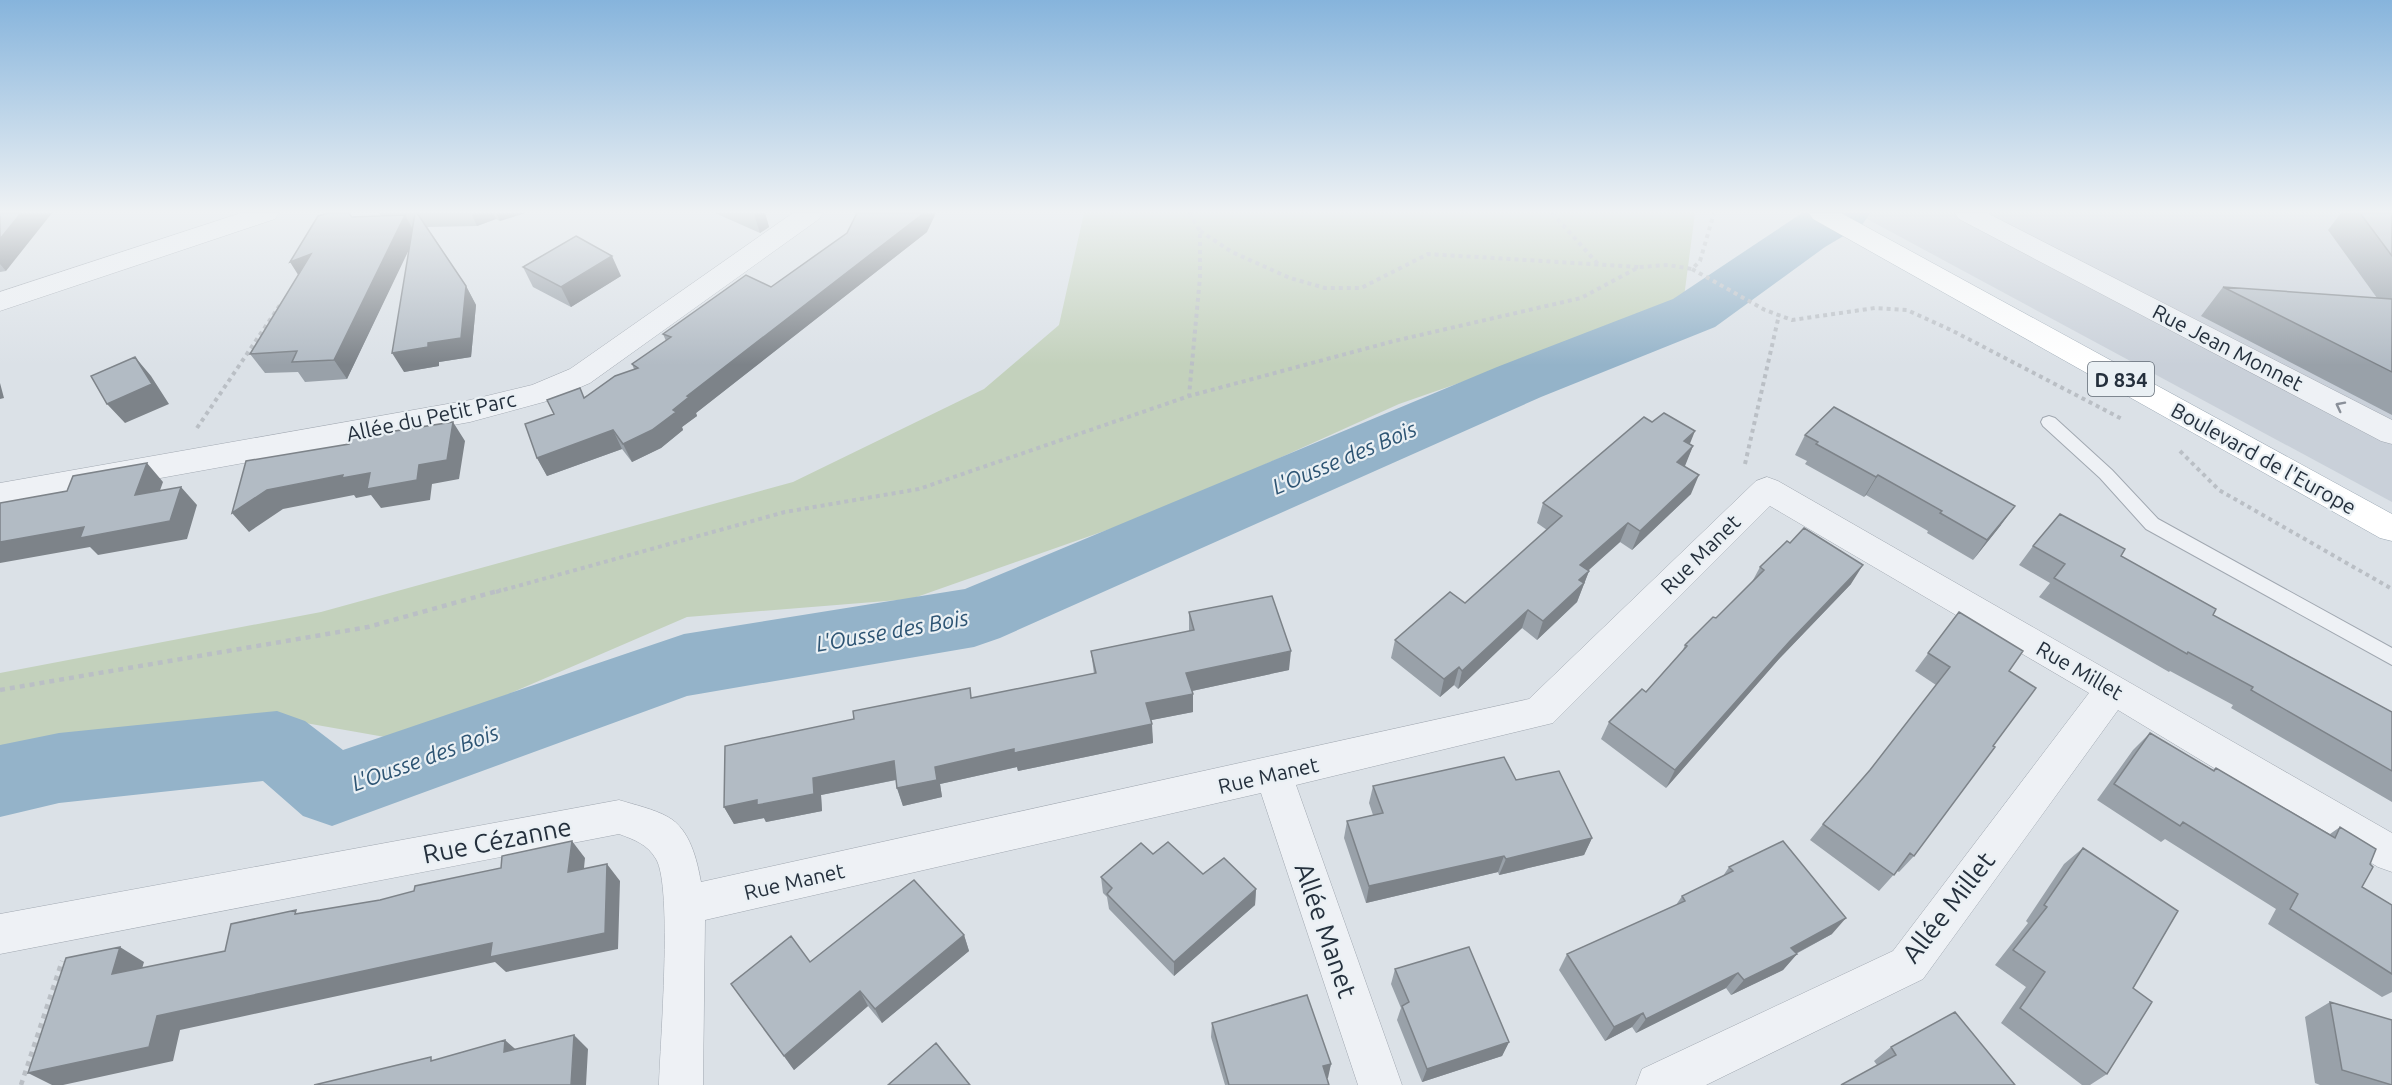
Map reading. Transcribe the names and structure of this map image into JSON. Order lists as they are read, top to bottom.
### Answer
{
  "streets": {
    "main road": ["D 834", "Boulevard de l'Europe"],
    "street": [
      "Rue Jean Monnet",
      "Allée du Petit Parc",
      "Rue Manet",
      "Rue Millet",
      "Rue Cézanne",
      "Allée Millet",
      "Allée Manet"
    ]
  },
  "crossings": [
    ["Rue Manet", "Rue Millet"],
    ["Rue Manet", "Rue Cézanne"],
    ["Rue Manet", "Allée Manet"],
    ["Rue Millet", "Allée Millet"]
  ],
  "one_way": ["Rue Jean Monnet"],
  "water": ["L'Ousse des Bois"]
}
